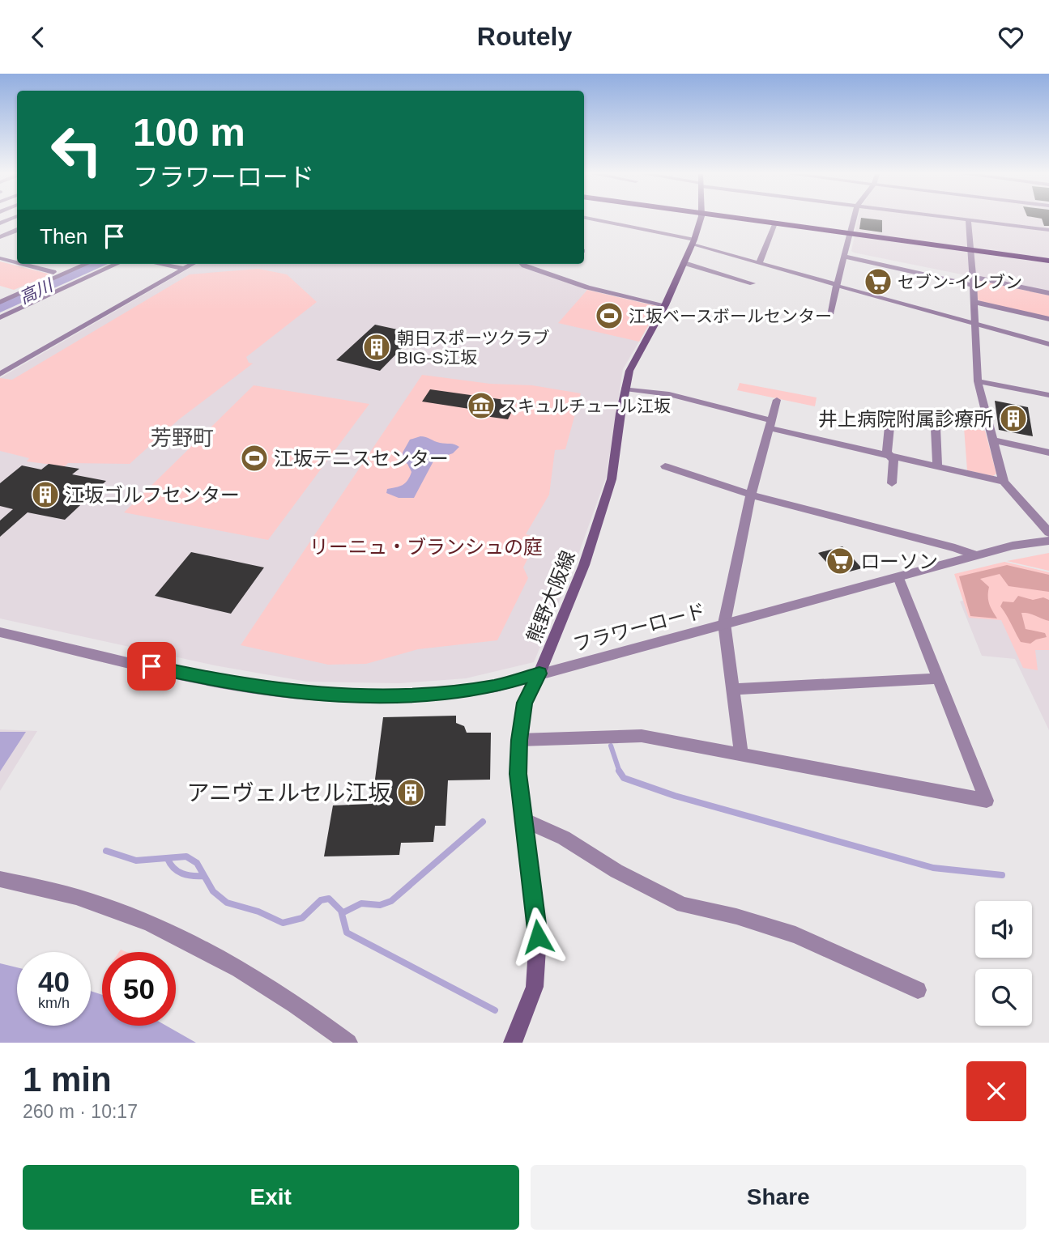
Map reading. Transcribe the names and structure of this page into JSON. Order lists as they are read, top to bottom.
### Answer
{
  "streets": {
    "main road": ["熊野大阪線"],
    "street": ["フラワーロード"]
  },
  "crossings": [
    ["熊野大阪線", "フラワーロード"]
  ],
  "districts": ["芳野町"],
  "water": ["高川"],
  "parks": ["リーニュ・ブランシュの庭"],
  "places": {
    "supermarket": ["セブン-イレブン", "ローソン"],
    "sports": ["江坂ベースボールセンター", "江坂テニスセンター"],
    "building": [
      "朝日スポーツクラブ BIG-S江坂",
      "井上病院附属診療所",
      "江坂ゴルフセンター",
      "アニヴェルセル江坂"
    ],
    "museum": ["スキュルチュール江坂"]
  },
  "page": {
    "header": "Routely",
    "turn": ["100 m", "フラワーロード"],
    "then": "Then",
    "speed": "40 km/h",
    "limit": "50",
    "heading": ["1 min", "260 m · 10:17"],
    "buttons": ["Exit", "Share"]
  }
}
